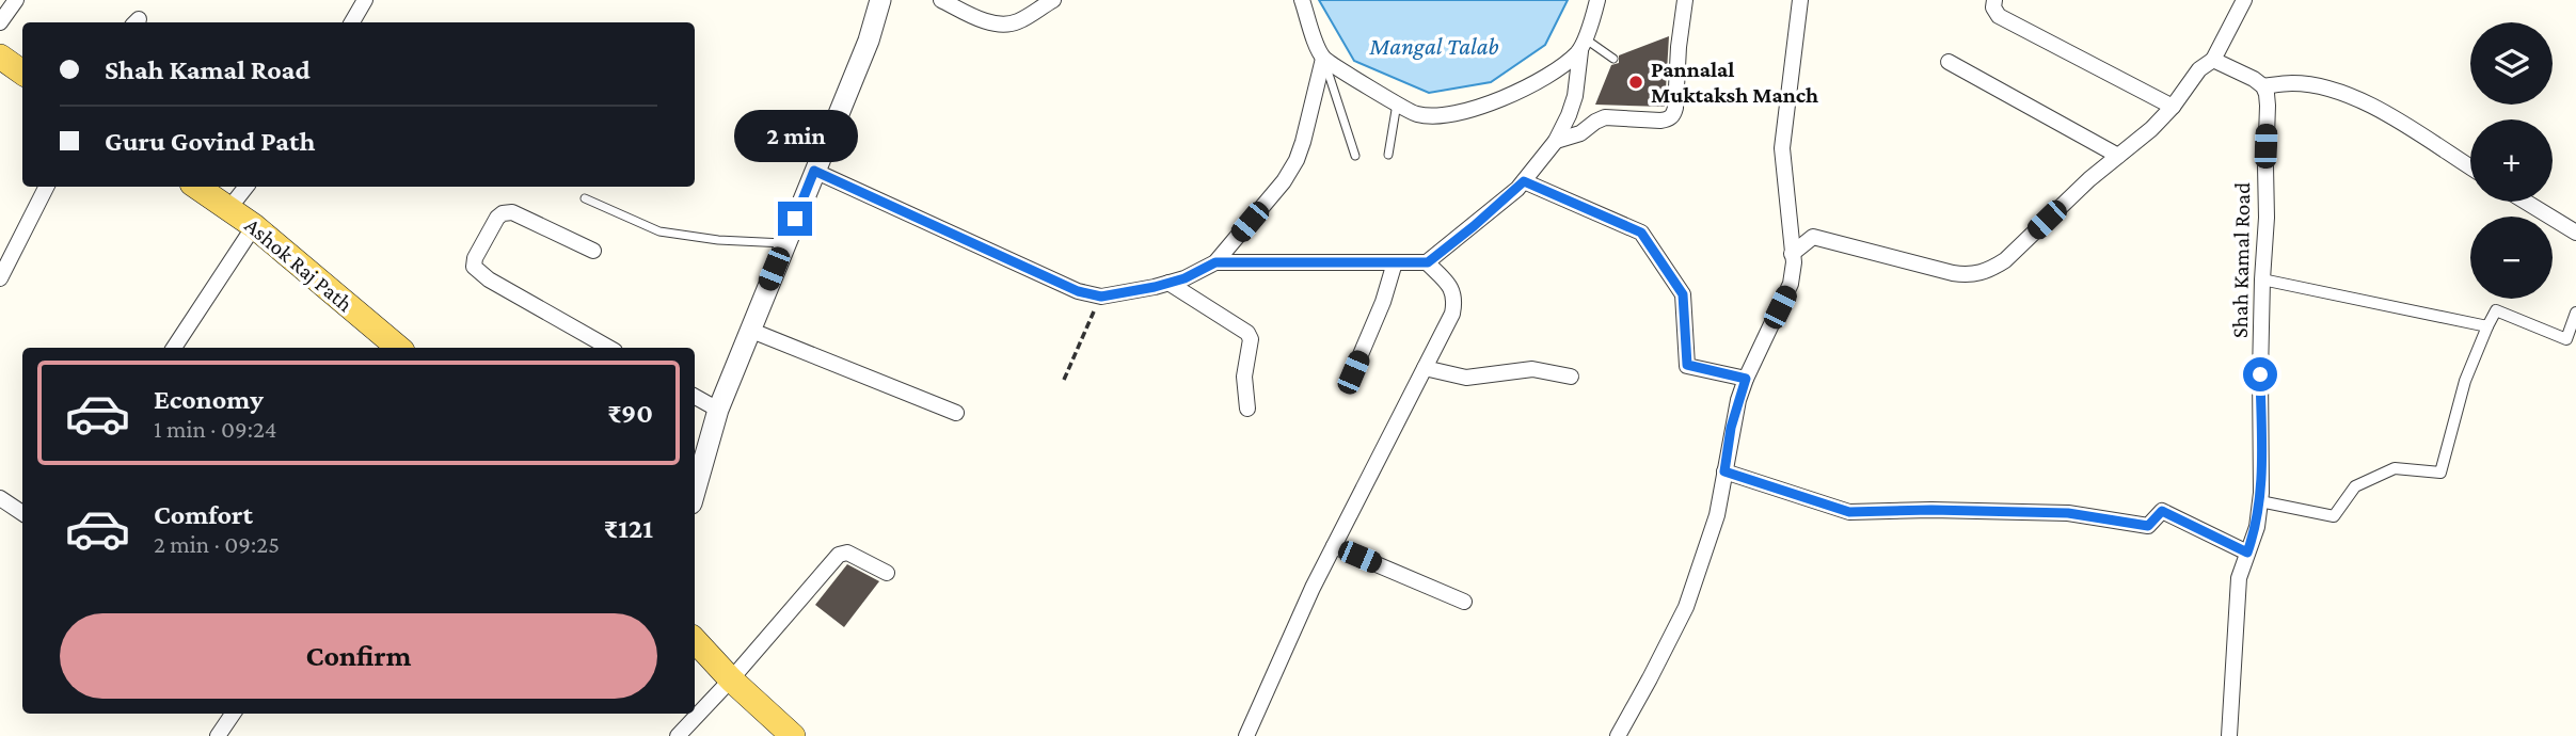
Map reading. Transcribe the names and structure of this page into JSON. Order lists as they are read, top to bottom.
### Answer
{
  "streets": {
    "main road": ["Ashok Raj Path"],
    "street": ["Shah Kamal Road"]
  },
  "water": ["Mangal Talab"],
  "places": ["Pannalal Muktaksh Manch"],
  "page": {
    "map_buttons": ["+", "−"],
    "banner": ["Shah Kamal Road", "Guru Govind Path"],
    "bubble": "2 min",
    "list": [
      {
        "name": "Economy",
        "note": "1 min · 09:24",
        "value": "₹90"
      },
      {
        "name": "Comfort",
        "note": "2 min · 09:25",
        "value": "₹121"
      }
    ],
    "buttons": "Confirm"
  }
}
